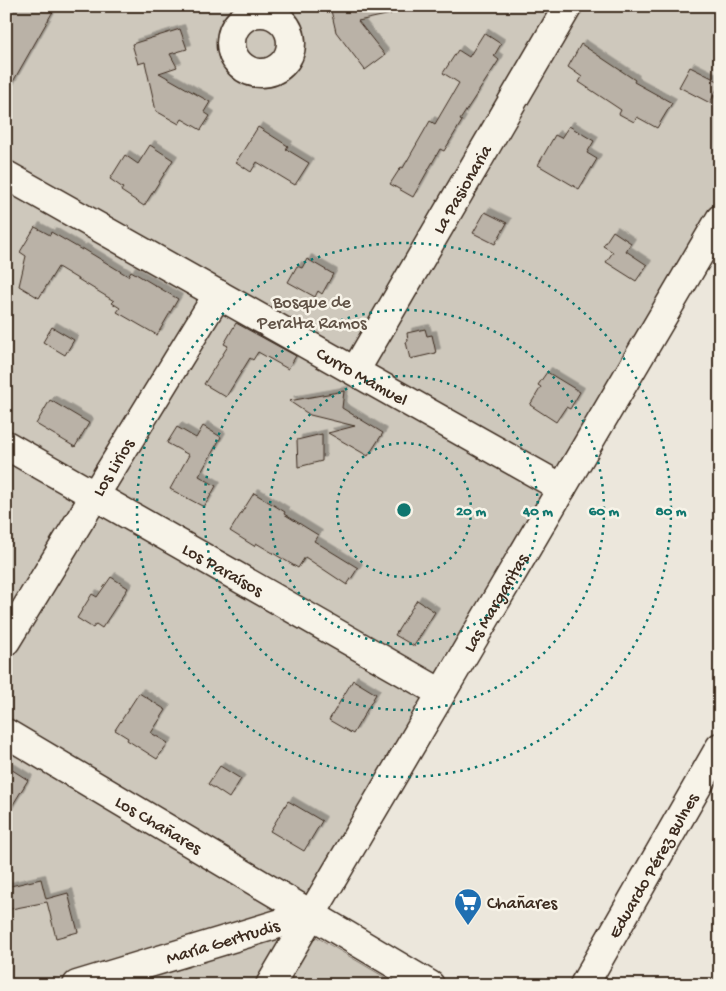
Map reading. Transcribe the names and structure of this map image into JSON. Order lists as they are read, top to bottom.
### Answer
{
  "streets": {
    "street": [
      "La Pasionaria",
      "Curro Mamuel",
      "Los Lirios",
      "Los Paraísos",
      "Las Margaritas",
      "Los Chañares",
      "Eduardo Pérez Bulnes",
      "María Gertrudis"
    ]
  },
  "crossings": [
    ["La Pasionaria", "Curro Mamuel"],
    ["Curro Mamuel", "Los Lirios"],
    ["Curro Mamuel", "Las Margaritas"],
    ["Los Lirios", "Los Paraísos"],
    ["Los Paraísos", "Las Margaritas"],
    ["Las Margaritas", "Los Chañares"],
    ["Las Margaritas", "María Gertrudis"],
    ["Los Chañares", "María Gertrudis"]
  ],
  "parks": ["Bosque de Peralta Ramos"],
  "places": {
    "supermarket": ["Chañares"]
  },
  "rings": [
    "20 m",
    "40 m",
    "60 m",
    "80 m"
  ]
}
